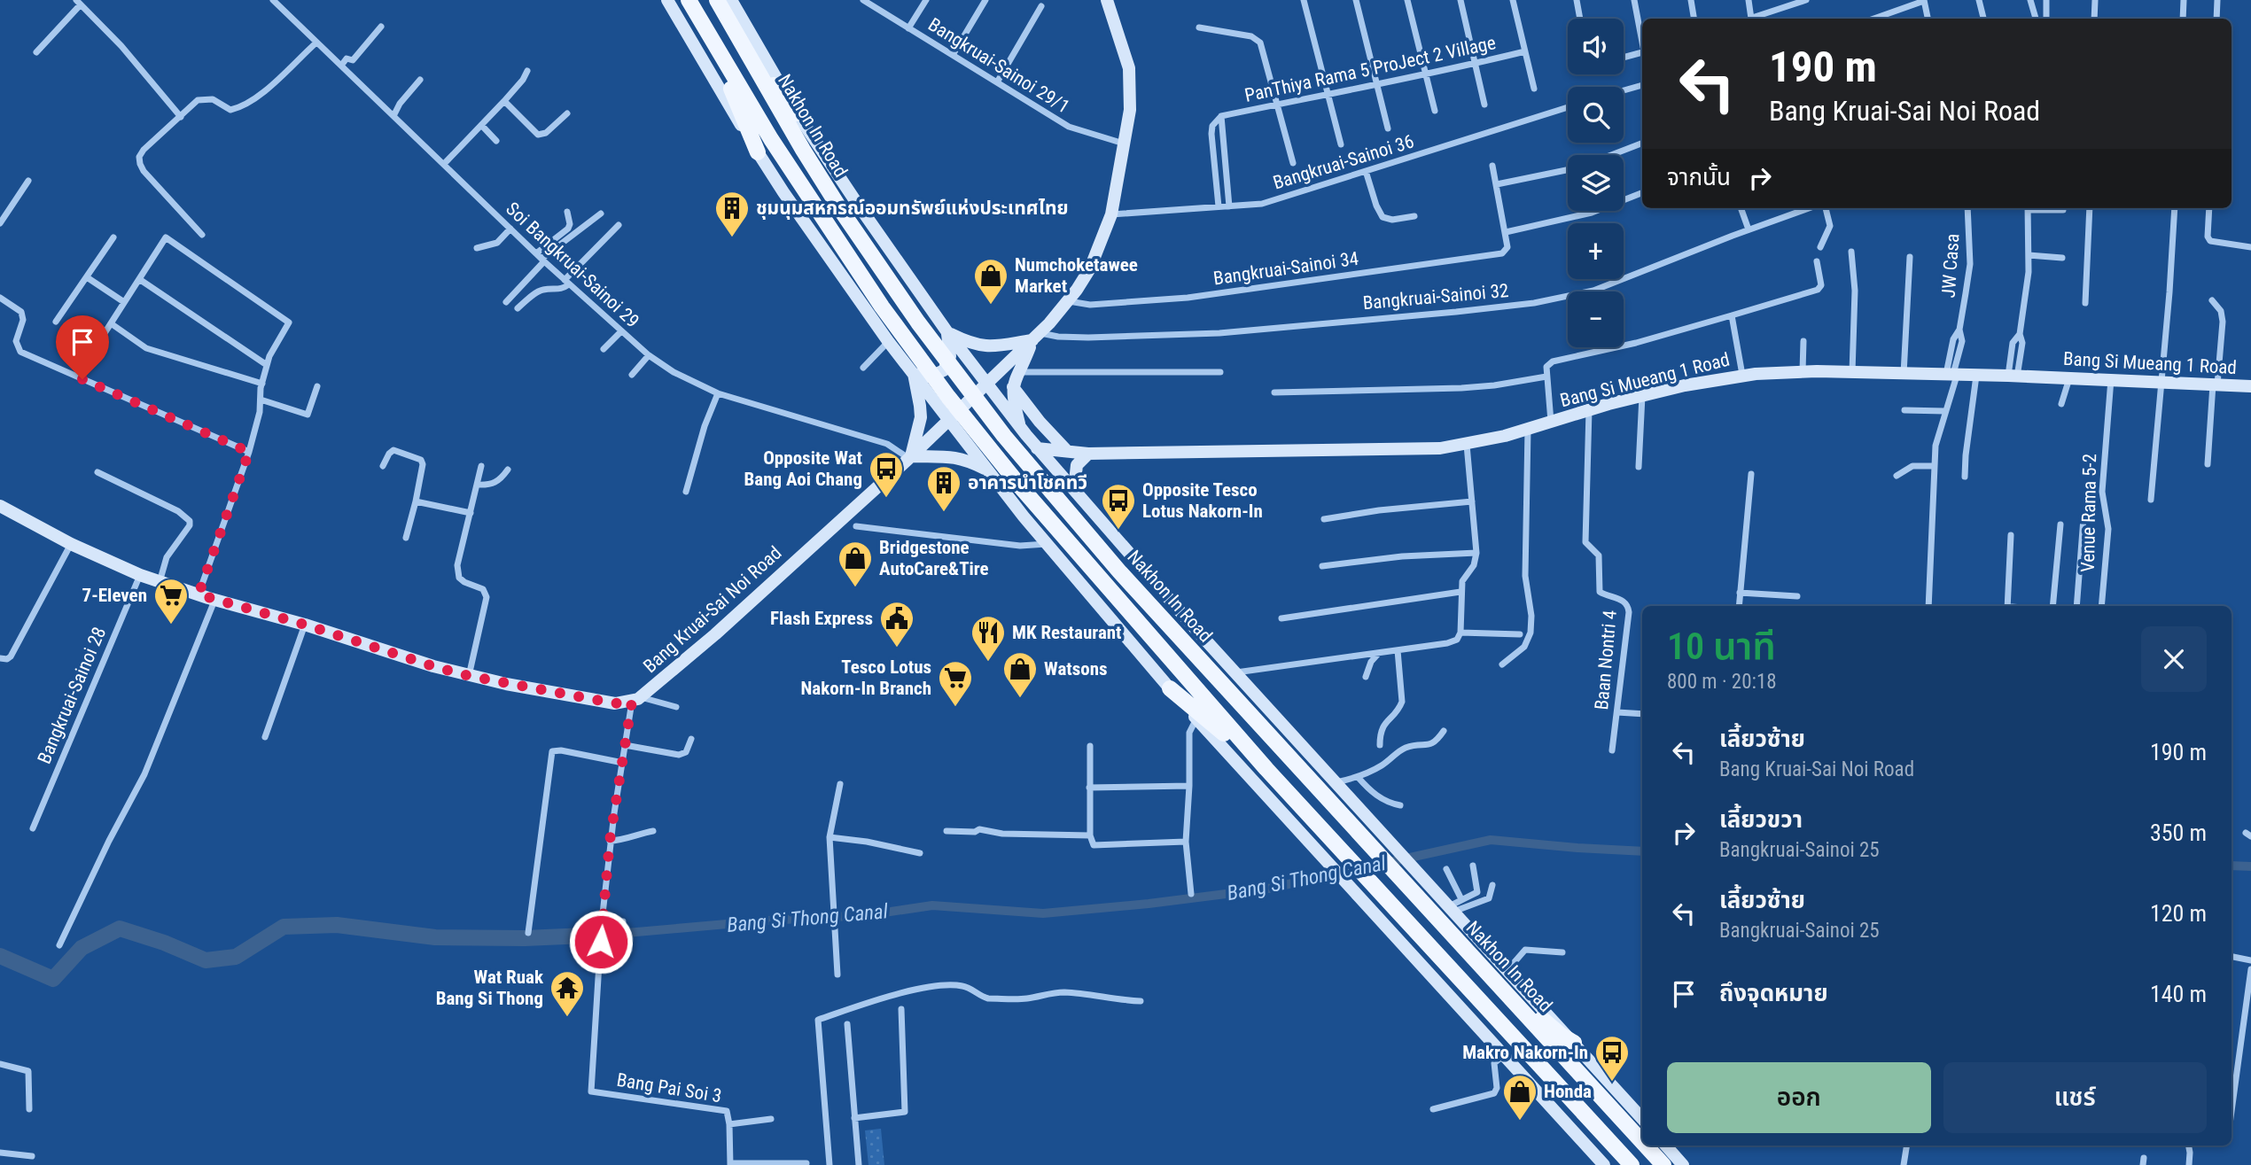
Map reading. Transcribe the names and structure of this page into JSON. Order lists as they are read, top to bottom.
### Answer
{
  "streets": {
    "main road": ["Nakhon In Road", "Bang Si Mueang 1 Road", "Bang Kruai-Sai Noi Road"],
    "street": [
      "Bangkruai-Sainoi 29/1",
      "PanThiya Rama 5 ProJect 2 Village",
      "Bangkruai-Sainoi 36",
      "Soi Bangkruai-Sainoi 29",
      "JW Casa",
      "Bangkruai-Sainoi 34",
      "Bangkruai-Sainoi 32",
      "Venue Rama 5-2",
      "Baan Nontri 4",
      "Bangkruai-Sainoi 28",
      "Bang Pai Soi 3"
    ]
  },
  "crossings": [
    ["Bangkruai-Sainoi 29/1", "Bang Kruai-Sai Noi Road"],
    ["Nakhon In Road", "Bang Si Mueang 1 Road"],
    ["Nakhon In Road", "Bang Kruai-Sai Noi Road"],
    ["Bangkruai-Sainoi 36", "Bang Kruai-Sai Noi Road"],
    ["Soi Bangkruai-Sainoi 29", "Bang Kruai-Sai Noi Road"],
    ["JW Casa", "Bang Si Mueang 1 Road"],
    ["Bangkruai-Sainoi 34", "Bang Kruai-Sai Noi Road"],
    ["Bangkruai-Sainoi 32", "Bang Kruai-Sai Noi Road"],
    ["Bang Si Mueang 1 Road", "Venue Rama 5-2"],
    ["Bang Si Mueang 1 Road", "Baan Nontri 4"]
  ],
  "water": ["Bang Si Thong Canal"],
  "places": {
    "building": ["ชุมนุมสหกรณ์ออมทรัพย์แห่งประเทศไทย", "อาคารนำโชคทวี"],
    "shop": [
      "Numchoketawee Market",
      "Bridgestone AutoCare&Tire",
      "Watsons",
      "Honda"
    ],
    "bus stop": ["Opposite Wat Bang Aoi Chang", "Opposite Tesco Lotus Nakorn-In", "Makro Nakorn-In"],
    "supermarket": ["7-Eleven", "Tesco Lotus Nakorn-In Branch"],
    "public building": ["Flash Express"],
    "restaurant": ["MK Restaurant"],
    "temple": ["Wat Ruak Bang Si Thong"]
  },
  "page": {
    "map_buttons": ["+", "−"],
    "turn": ["190 m", "Bang Kruai-Sai Noi Road"],
    "then": "จากนั้น",
    "heading": ["10 นาที", "800 m · 20:18"],
    "list": [
      {
        "name": "เลี้ยวซ้าย",
        "note": "Bang Kruai-Sai Noi Road",
        "value": "190 m"
      },
      {
        "name": "เลี้ยวขวา",
        "note": "Bangkruai-Sainoi 25",
        "value": "350 m"
      },
      {
        "name": "เลี้ยวซ้าย",
        "note": "Bangkruai-Sainoi 25",
        "value": "120 m"
      },
      {
        "name": "ถึงจุดหมาย",
        "value": "140 m"
      }
    ],
    "buttons": ["ออก", "แชร์"]
  }
}
